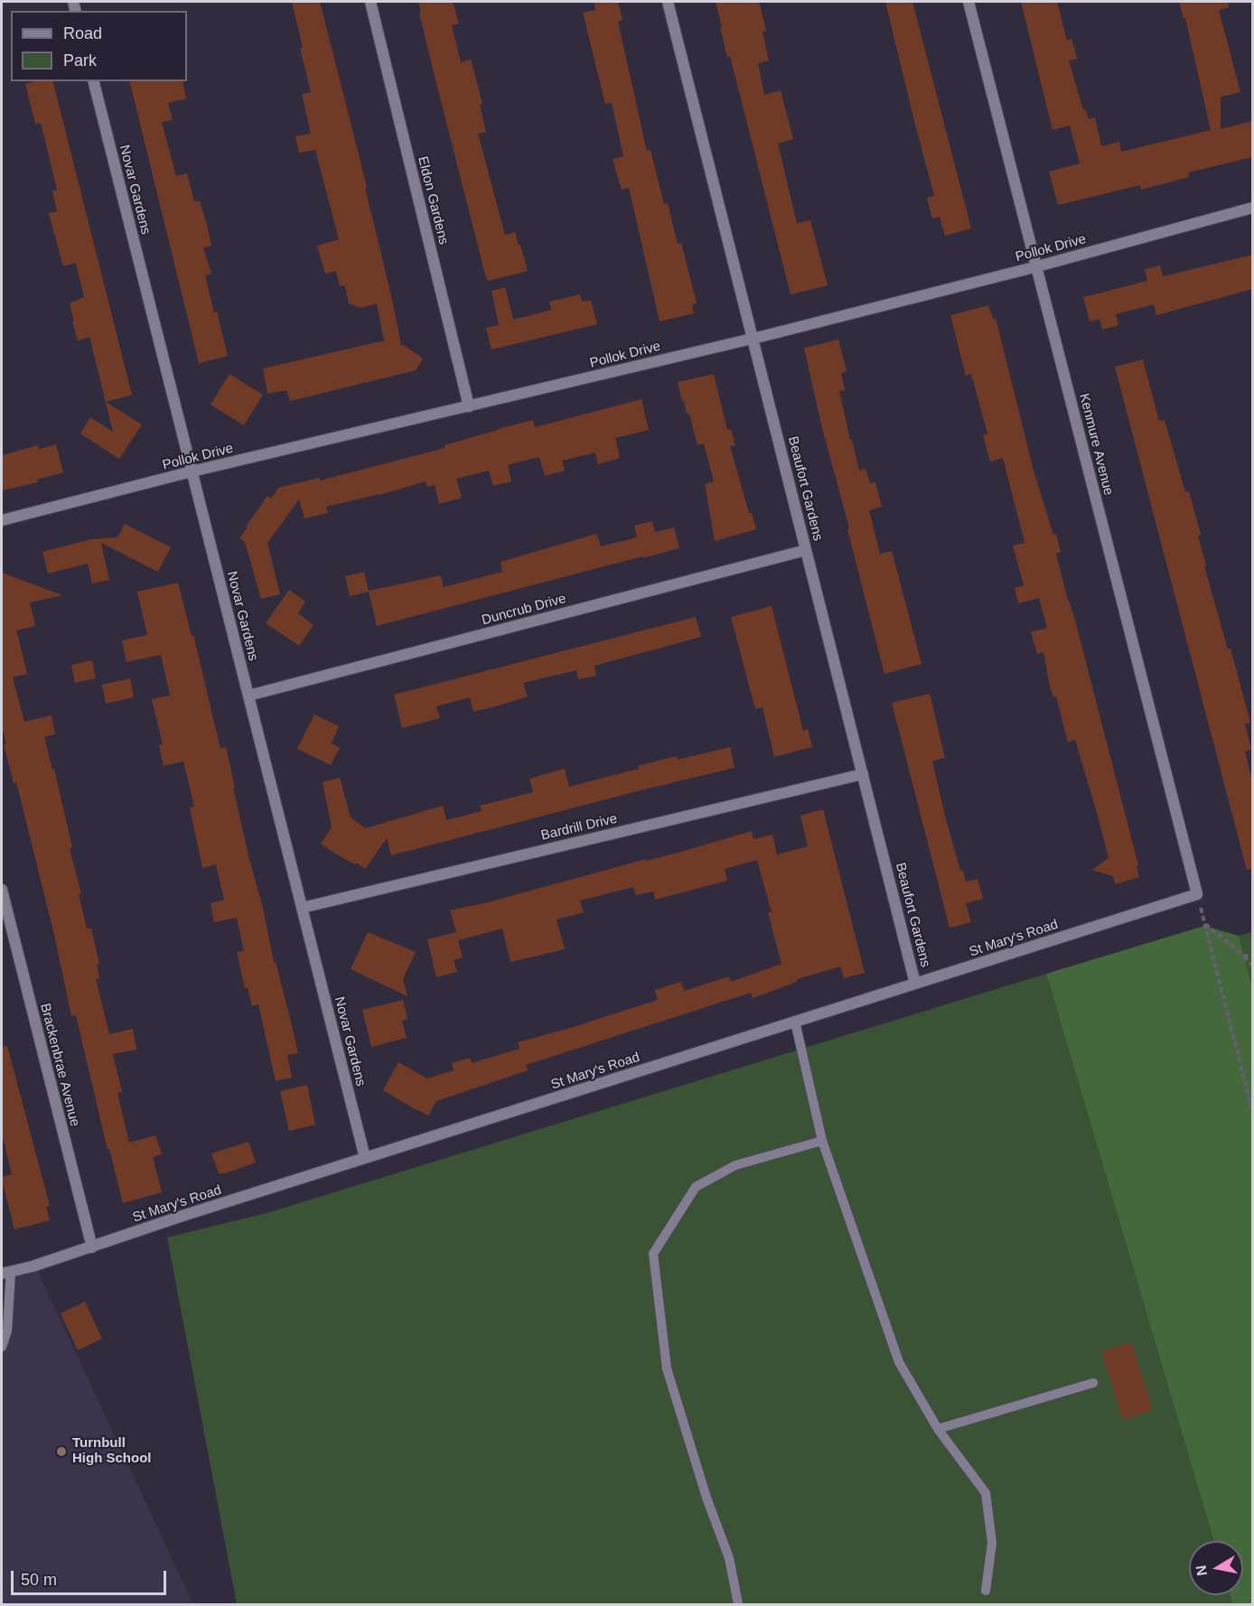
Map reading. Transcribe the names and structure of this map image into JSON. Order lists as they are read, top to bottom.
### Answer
{
  "streets": {
    "street": [
      "Novar Gardens",
      "Eldon Gardens",
      "Pollok Drive",
      "Kenmure Avenue",
      "Beaufort Gardens",
      "Duncrub Drive",
      "Bardrill Drive",
      "St Mary's Road",
      "Brackenbrae Avenue"
    ]
  },
  "crossings": [
    ["Novar Gardens", "Pollok Drive"],
    ["Novar Gardens", "Duncrub Drive"],
    ["Novar Gardens", "Bardrill Drive"],
    ["Novar Gardens", "St Mary's Road"],
    ["Eldon Gardens", "Pollok Drive"],
    ["Pollok Drive", "Kenmure Avenue"],
    ["Pollok Drive", "Beaufort Gardens"],
    ["Kenmure Avenue", "St Mary's Road"],
    ["Beaufort Gardens", "Duncrub Drive"],
    ["Beaufort Gardens", "Bardrill Drive"],
    ["Beaufort Gardens", "St Mary's Road"],
    ["St Mary's Road", "Brackenbrae Avenue"]
  ],
  "places": ["Turnbull High School"],
  "legend": ["Road", "Park"],
  "scale_bar": "50 m",
  "north": "left"
}
